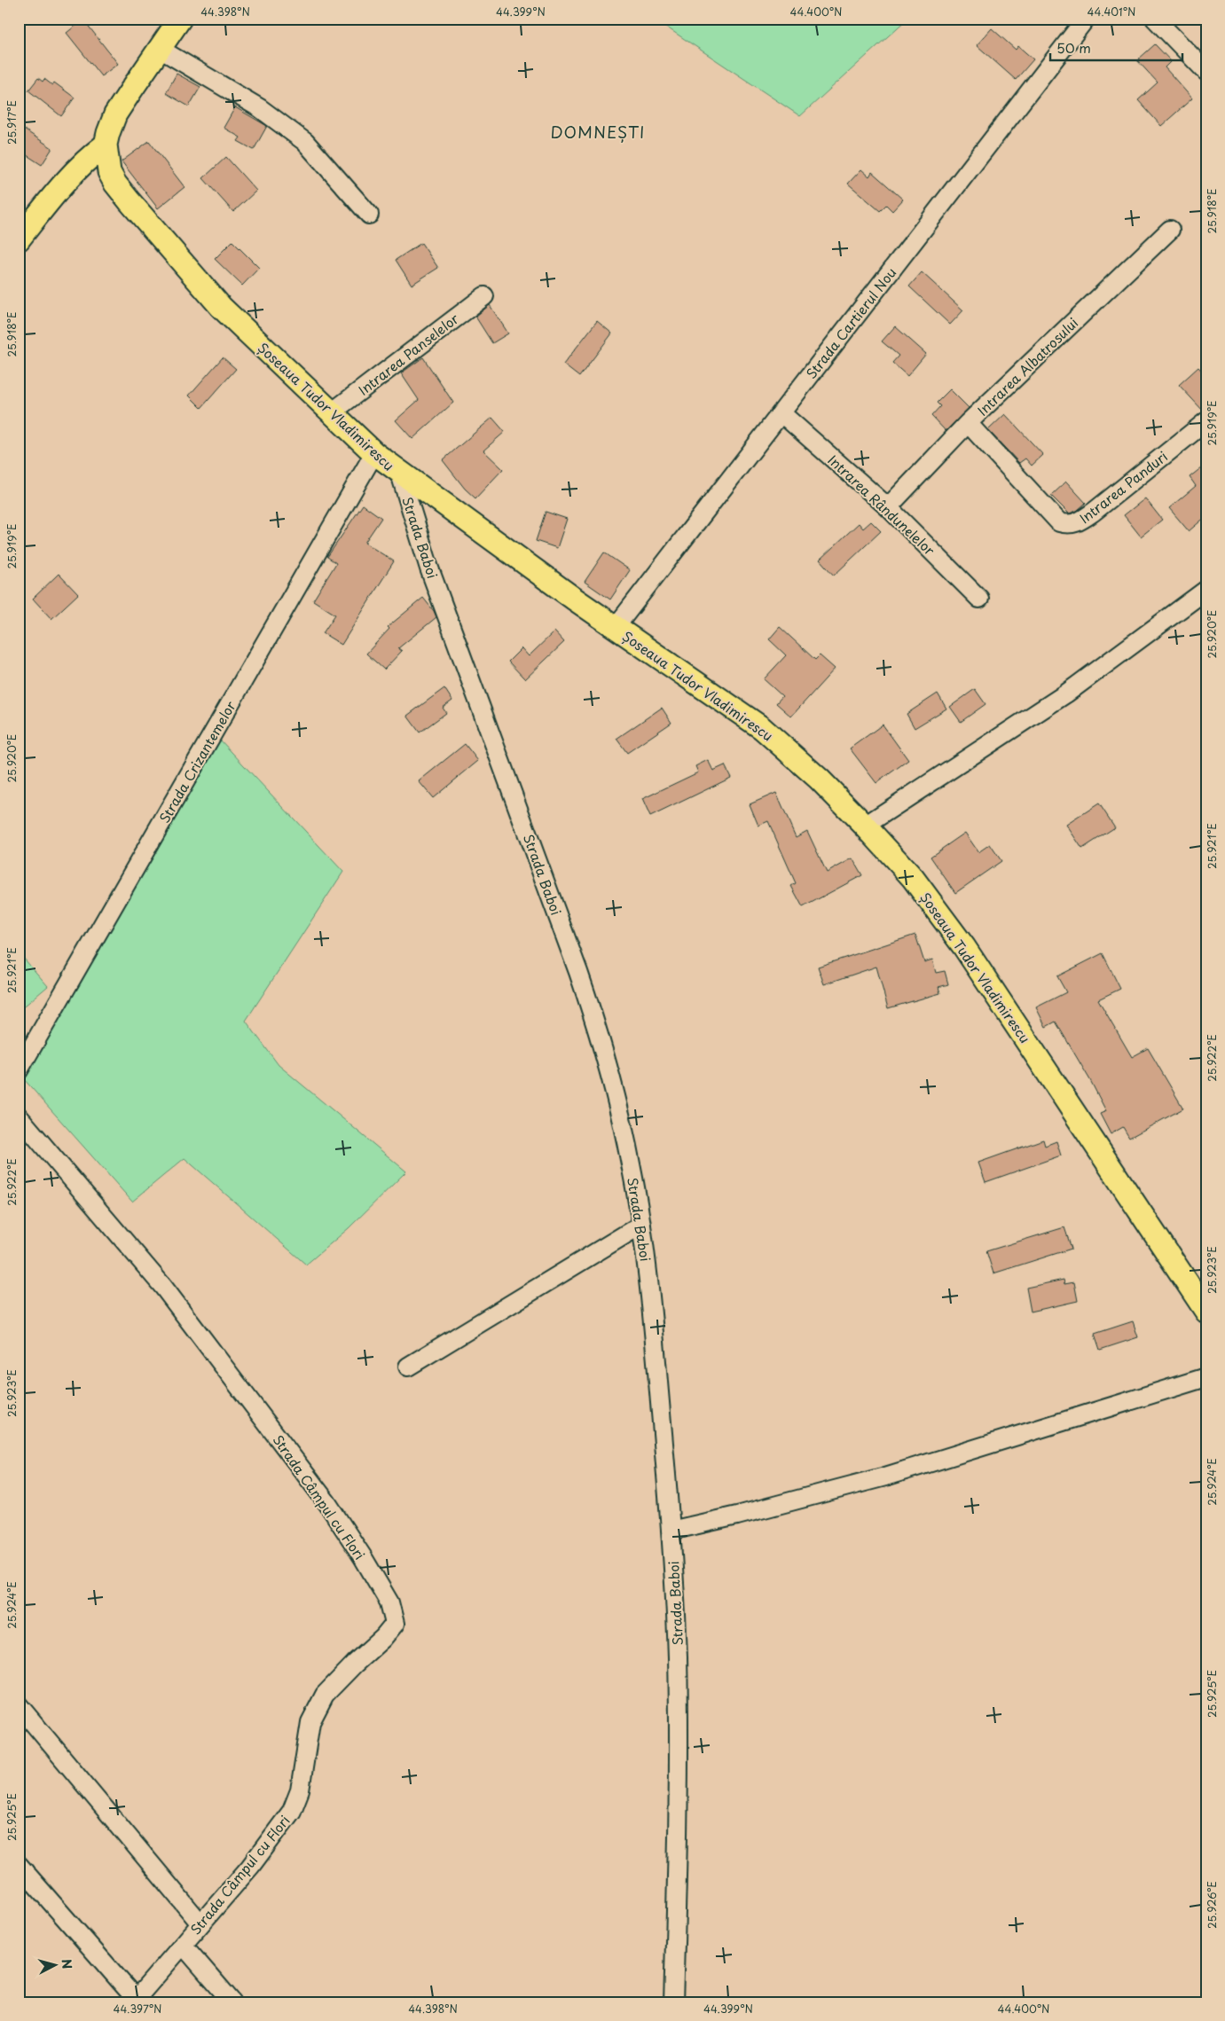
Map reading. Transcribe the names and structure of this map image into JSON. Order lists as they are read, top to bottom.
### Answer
{
  "streets": {
    "main road": ["Șoseaua Tudor Vladimirescu"],
    "street": [
      "Strada Cartierul Nou",
      "Intrarea Panselelor",
      "Intrarea Albatrosului",
      "Intrarea Panduri",
      "Intrarea Rândunelelor",
      "Strada Baboi",
      "Strada Crizantemelor",
      "Strada Câmpul cu Flori"
    ]
  },
  "crossings": [
    ["Strada Cartierul Nou", "Șoseaua Tudor Vladimirescu"],
    ["Strada Cartierul Nou", "Intrarea Rândunelelor"],
    ["Intrarea Panselelor", "Șoseaua Tudor Vladimirescu"],
    ["Intrarea Albatrosului", "Intrarea Panduri"],
    ["Intrarea Albatrosului", "Intrarea Rândunelelor"],
    ["Șoseaua Tudor Vladimirescu", "Strada Baboi"],
    ["Șoseaua Tudor Vladimirescu", "Strada Crizantemelor"]
  ],
  "districts": ["DOMNEȘTI"],
  "scale_bar": "50 m",
  "north": "right",
  "coordinates": [
    "44.398°N",
    "44.399°N",
    "44.400°N",
    "44.401°N",
    "25.917°E",
    "25.918°E",
    "25.919°E",
    "25.920°E",
    "25.921°E",
    "25.922°E",
    "25.923°E",
    "25.924°E",
    "25.925°E",
    "25.926°E",
    "44.397°N"
  ]
}
